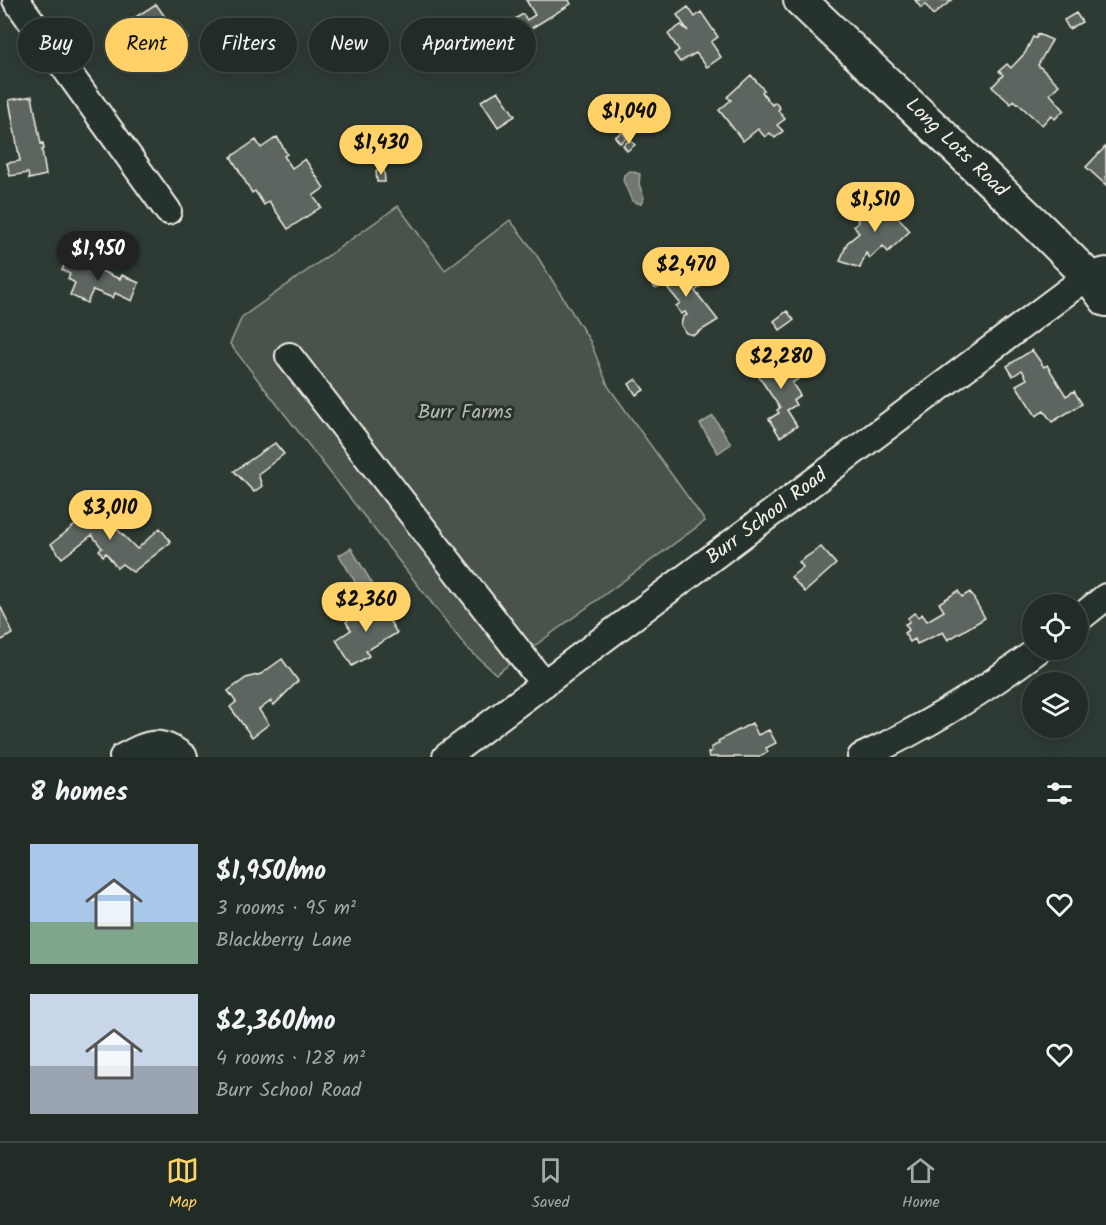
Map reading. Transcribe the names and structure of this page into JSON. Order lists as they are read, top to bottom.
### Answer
{
  "streets": {
    "main road": ["Long Lots Road"],
    "street": ["Burr School Road"]
  },
  "crossings": [
    ["Long Lots Road", "Burr School Road"]
  ],
  "parks": ["Burr Farms"],
  "page": {
    "chip": [
      "Buy",
      "Rent",
      "Filters",
      "New",
      "Apartment"
    ],
    "price": [
      "$1,040",
      "$1,430",
      "$1,510",
      "$1,950",
      "$2,470",
      "$2,280",
      "$3,010",
      "$2,360"
    ],
    "heading": "8 homes",
    "list": [
      {
        "name": "$1,950/mo",
        "note": "3 rooms · 95 m² · Blackberry Lane"
      },
      {
        "name": "$2,360/mo",
        "note": "4 rooms · 128 m² · Burr School Road"
      }
    ],
    "tabs": ["Map", "Saved", "Home"]
  }
}
